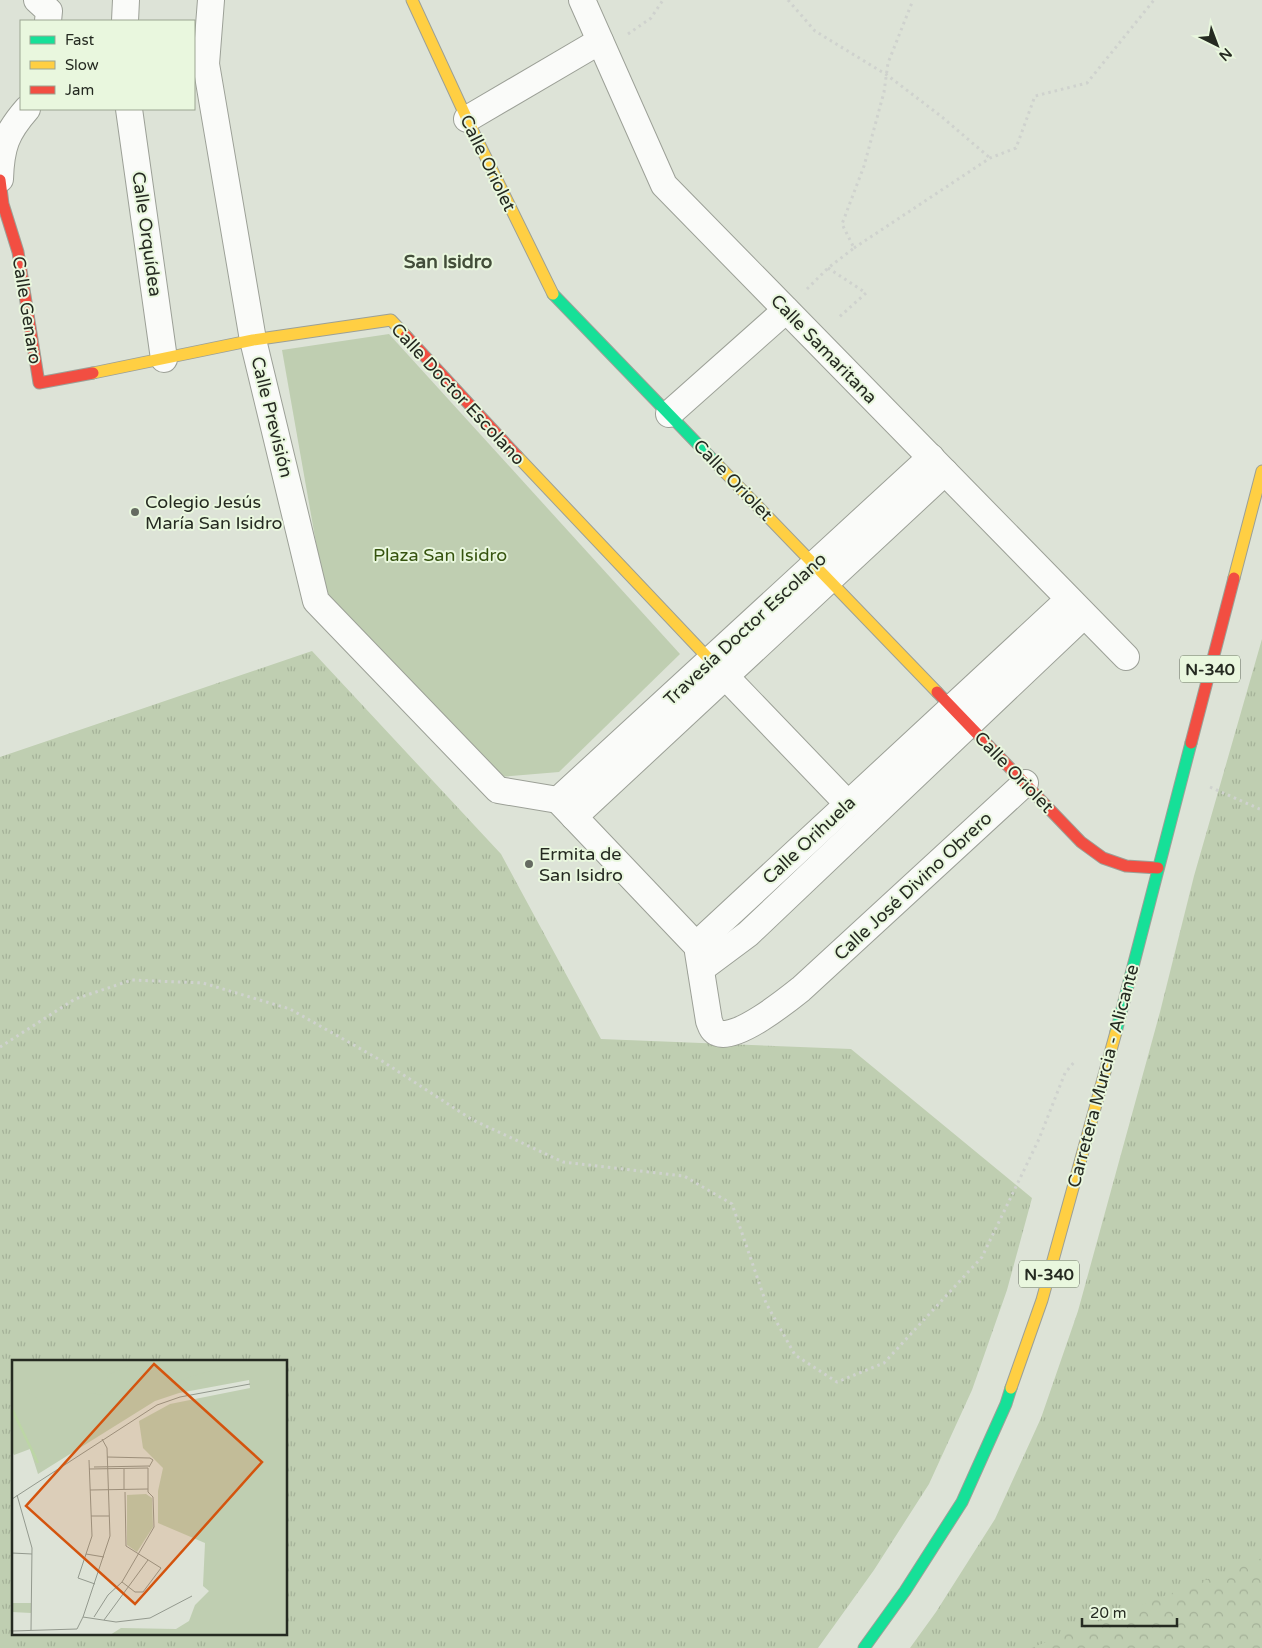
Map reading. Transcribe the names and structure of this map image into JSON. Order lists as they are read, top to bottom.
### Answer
{
  "streets": {
    "main road": [
      "Calle Oriolet",
      "Calle Genaro",
      "Calle Doctor Escolano",
      "N-340",
      "Carretera Murcia - Alicante"
    ],
    "street": [
      "Calle Orquídea",
      "Calle Samaritana",
      "Calle Previsión",
      "Travesía Doctor Escolano",
      "Calle Orihuela",
      "Calle José Divino Obrero"
    ]
  },
  "crossings": [
    ["Calle Oriolet", "Travesía Doctor Escolano"],
    ["Calle Oriolet", "Calle Orihuela"],
    ["Calle Oriolet", "Calle José Divino Obrero"],
    ["Calle Oriolet", "Carretera Murcia - Alicante"],
    ["Calle Orquídea", "Calle Doctor Escolano"],
    ["Calle Genaro", "Calle Doctor Escolano"],
    ["Calle Samaritana", "Travesía Doctor Escolano"],
    ["Calle Samaritana", "Calle Orihuela"],
    ["Calle Doctor Escolano", "Calle Previsión"],
    ["Calle Doctor Escolano", "Travesía Doctor Escolano"],
    ["Calle Previsión", "Travesía Doctor Escolano"],
    ["Calle Orihuela", "Calle José Divino Obrero"]
  ],
  "districts": ["San Isidro"],
  "parks": ["Plaza San Isidro"],
  "places": ["Colegio Jesús María San Isidro", "Ermita de San Isidro"],
  "legend": ["Fast", "Slow", "Jam"],
  "scale_bar": "20 m",
  "north": "bottom right"
}
